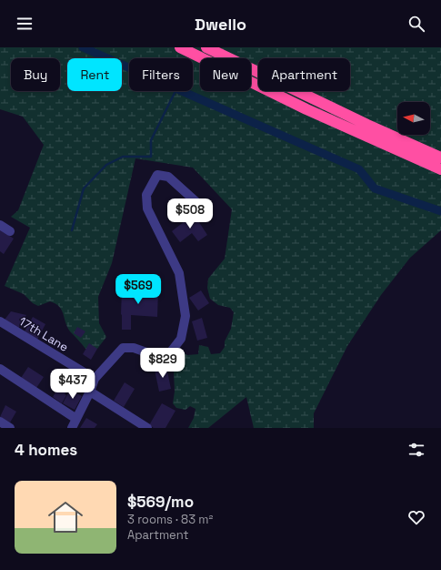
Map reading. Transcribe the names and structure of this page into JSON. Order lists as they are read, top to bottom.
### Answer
{
  "streets": {
    "street": ["17th Lane"]
  },
  "north": "left",
  "page": {
    "header": "Dwello",
    "chip": [
      "Buy",
      "Rent",
      "Filters",
      "New",
      "Apartment"
    ],
    "price": [
      "$508",
      "$569",
      "$829",
      "$437"
    ],
    "heading": "4 homes",
    "list": [
      {
        "name": "$569/mo",
        "note": "3 rooms · 83 m² · Apartment"
      }
    ]
  }
}
